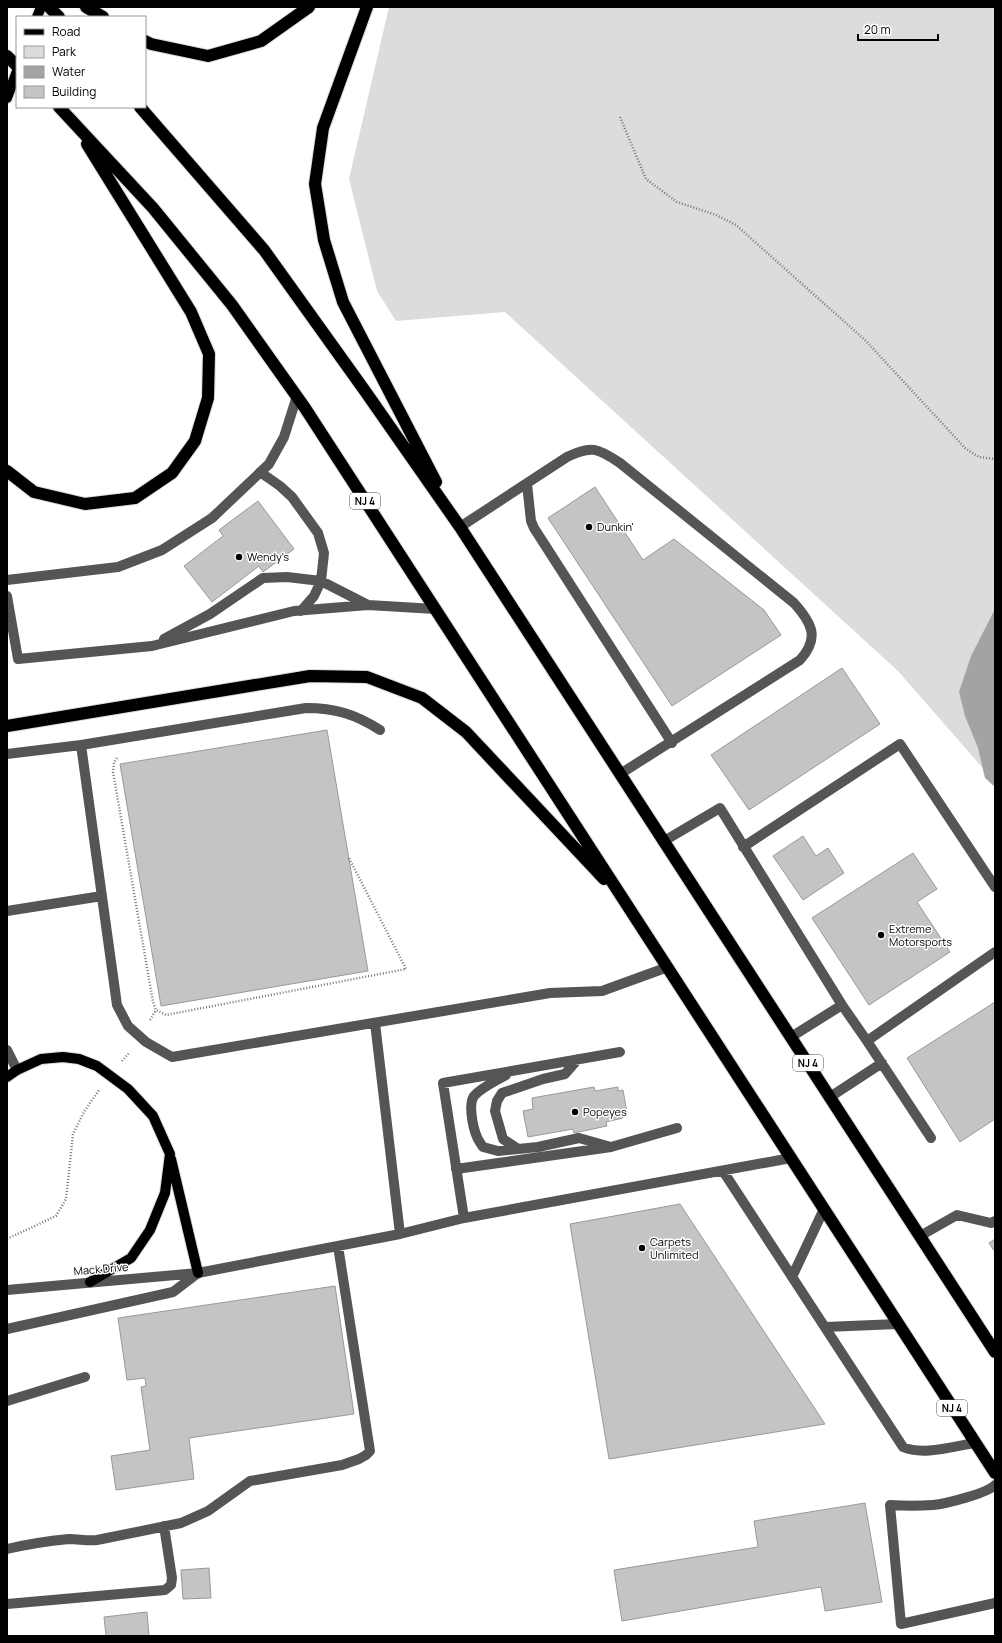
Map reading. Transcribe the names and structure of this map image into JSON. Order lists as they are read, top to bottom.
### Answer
{
  "streets": {
    "highway": ["NJ 4"],
    "lane": ["Mack Drive"]
  },
  "crossings": [
    ["NJ 4", "Mack Drive"]
  ],
  "places": [
    "Dunkin'",
    "Wendy's",
    "Extreme Motorsports",
    "Popeyes",
    "Carpets Unlimited"
  ],
  "legend": [
    "Road",
    "Park",
    "Water",
    "Building"
  ],
  "scale_bar": "20 m"
}
